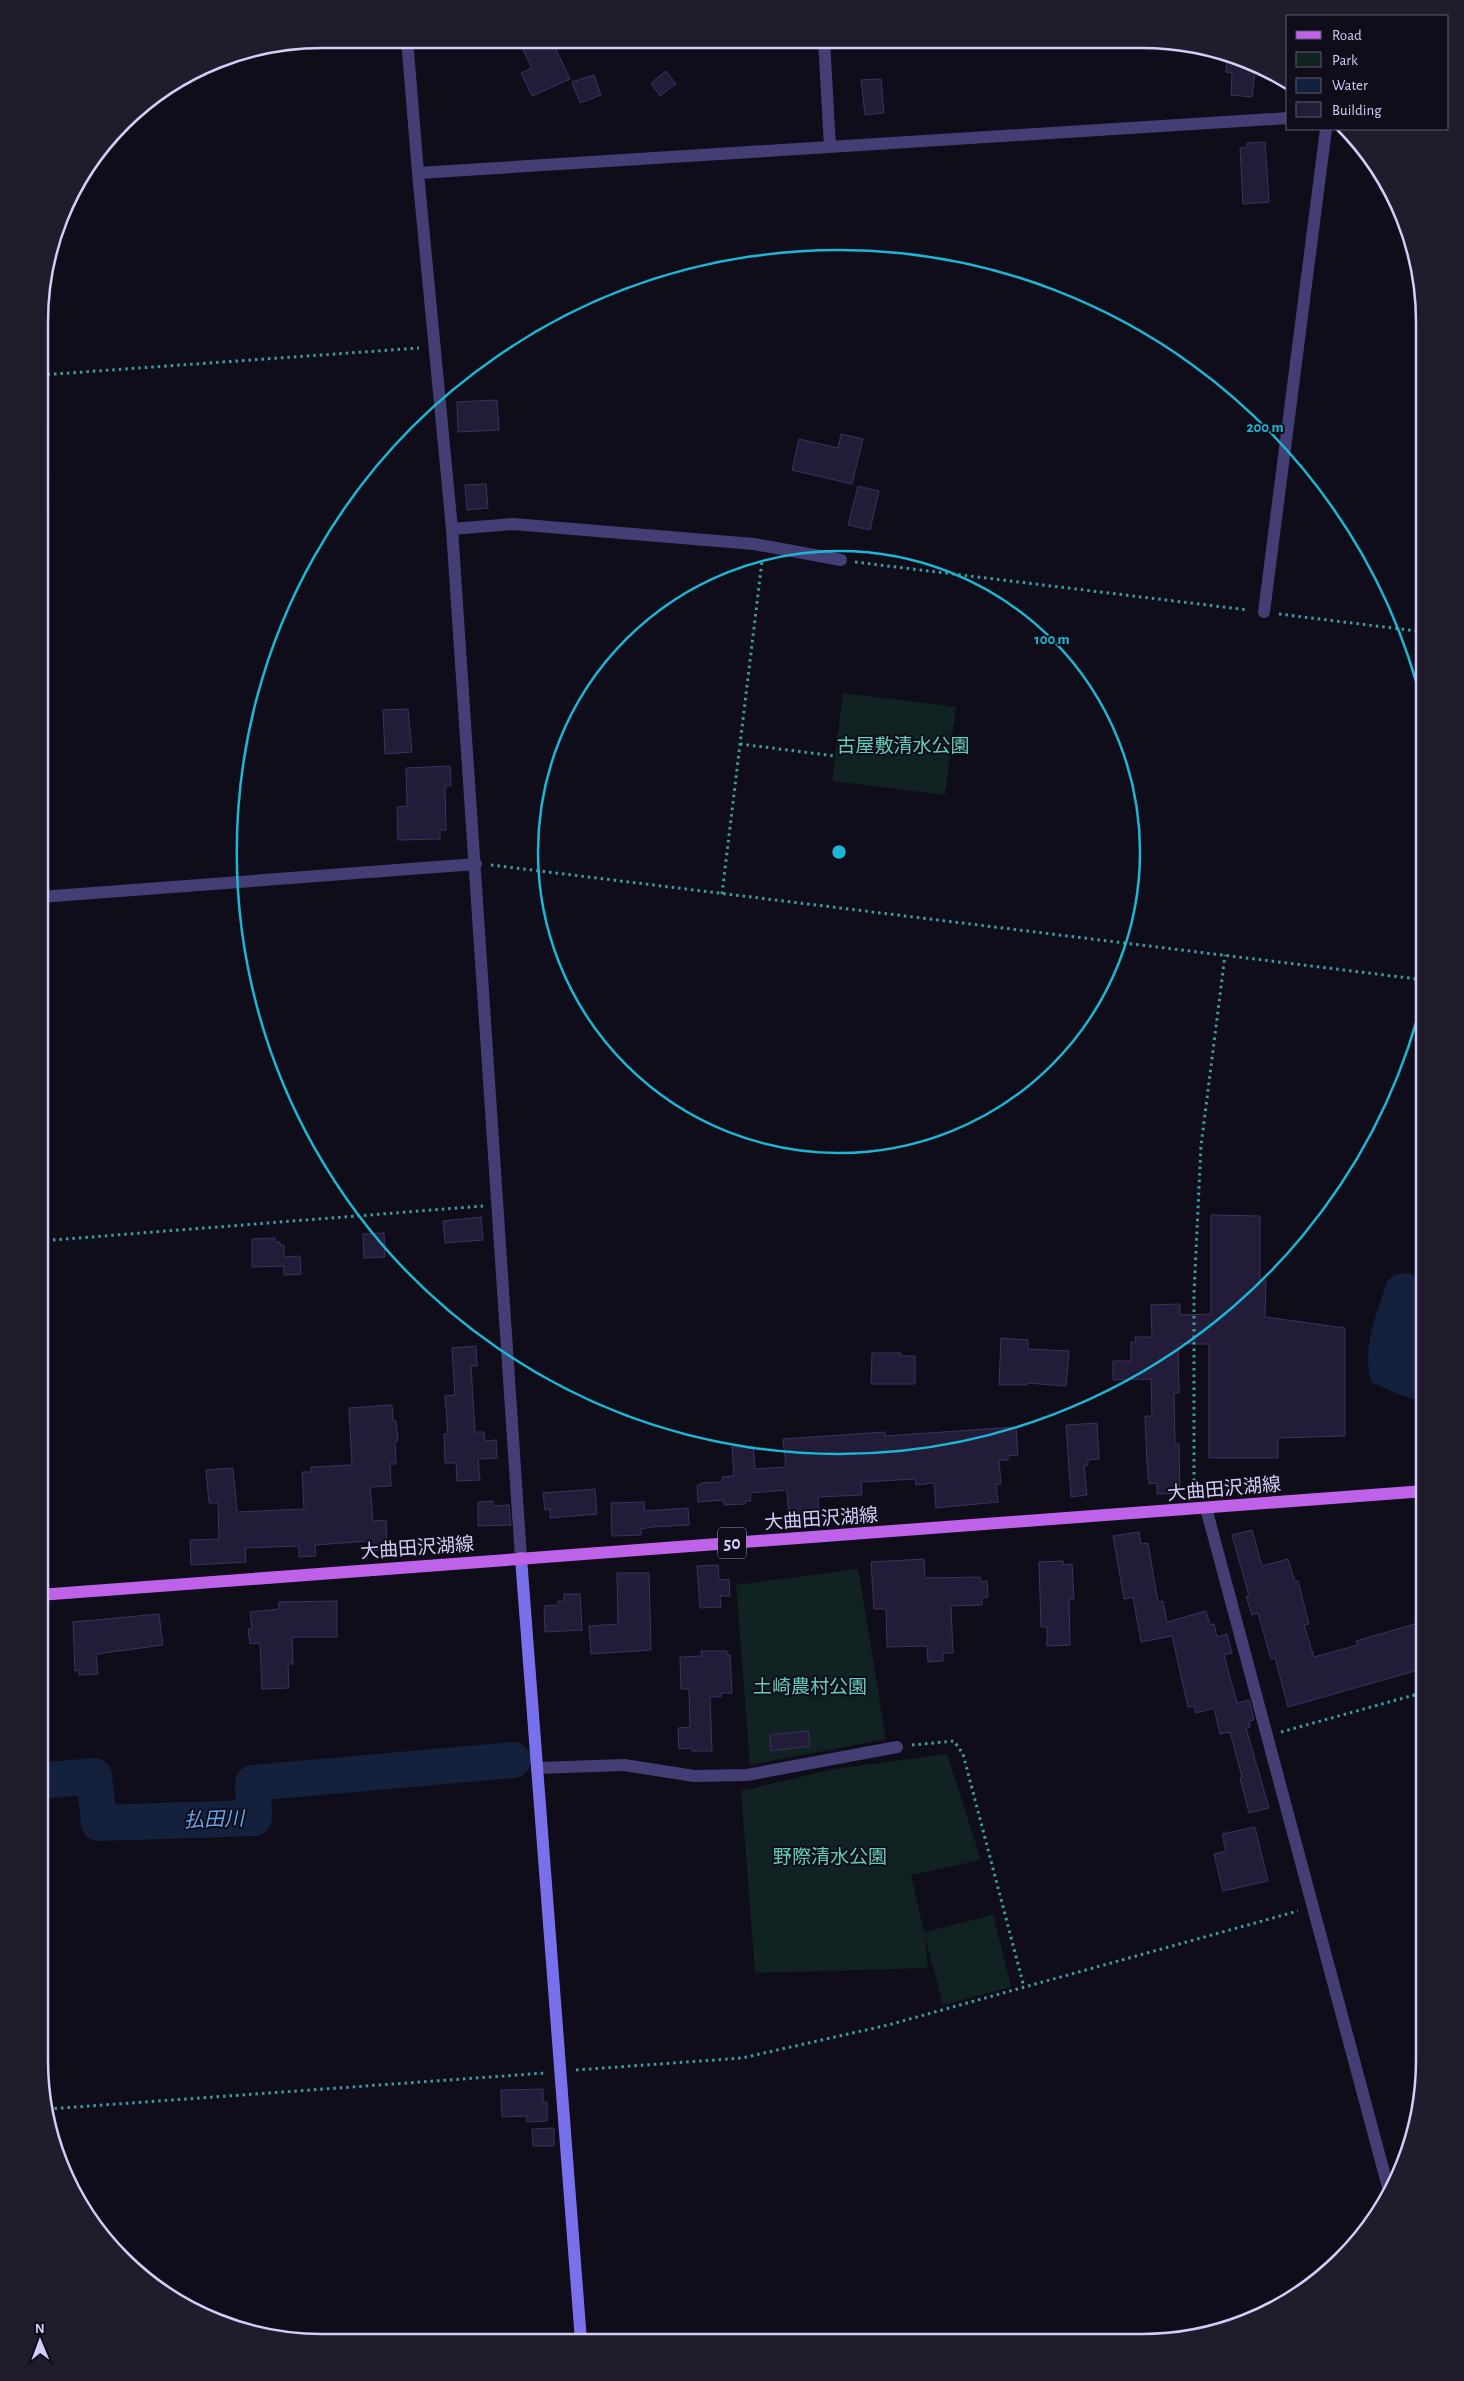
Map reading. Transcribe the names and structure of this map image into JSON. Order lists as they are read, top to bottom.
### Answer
{
  "streets": {
    "main road": ["大曲田沢湖線", "50"]
  },
  "water": ["払田川"],
  "parks": ["古屋敷清水公園", "土崎農村公園", "野際清水公園"],
  "legend": [
    "Road",
    "Park",
    "Water",
    "Building"
  ],
  "north": "top",
  "rings": ["200 m", "100 m"]
}
